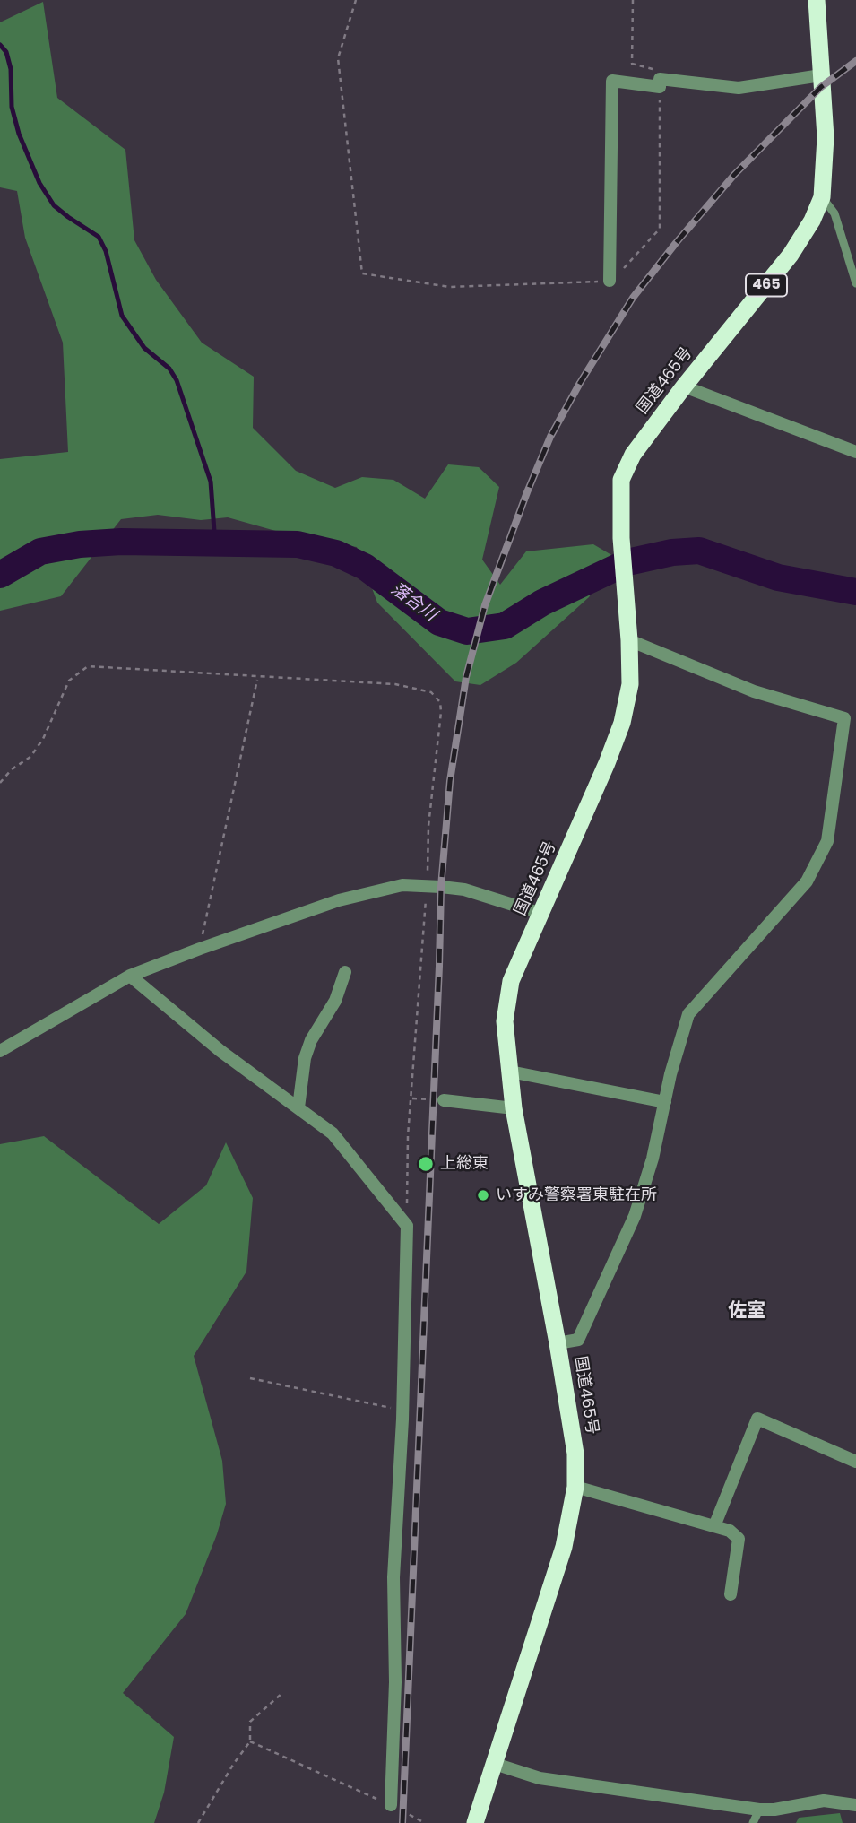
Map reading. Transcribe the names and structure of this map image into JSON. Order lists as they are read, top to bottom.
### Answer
{
  "streets": {
    "highway": ["465", "国道465号"]
  },
  "districts": ["佐室"],
  "water": ["落合川"],
  "places": ["上総東", "いすみ警察署東駐在所"]
}
